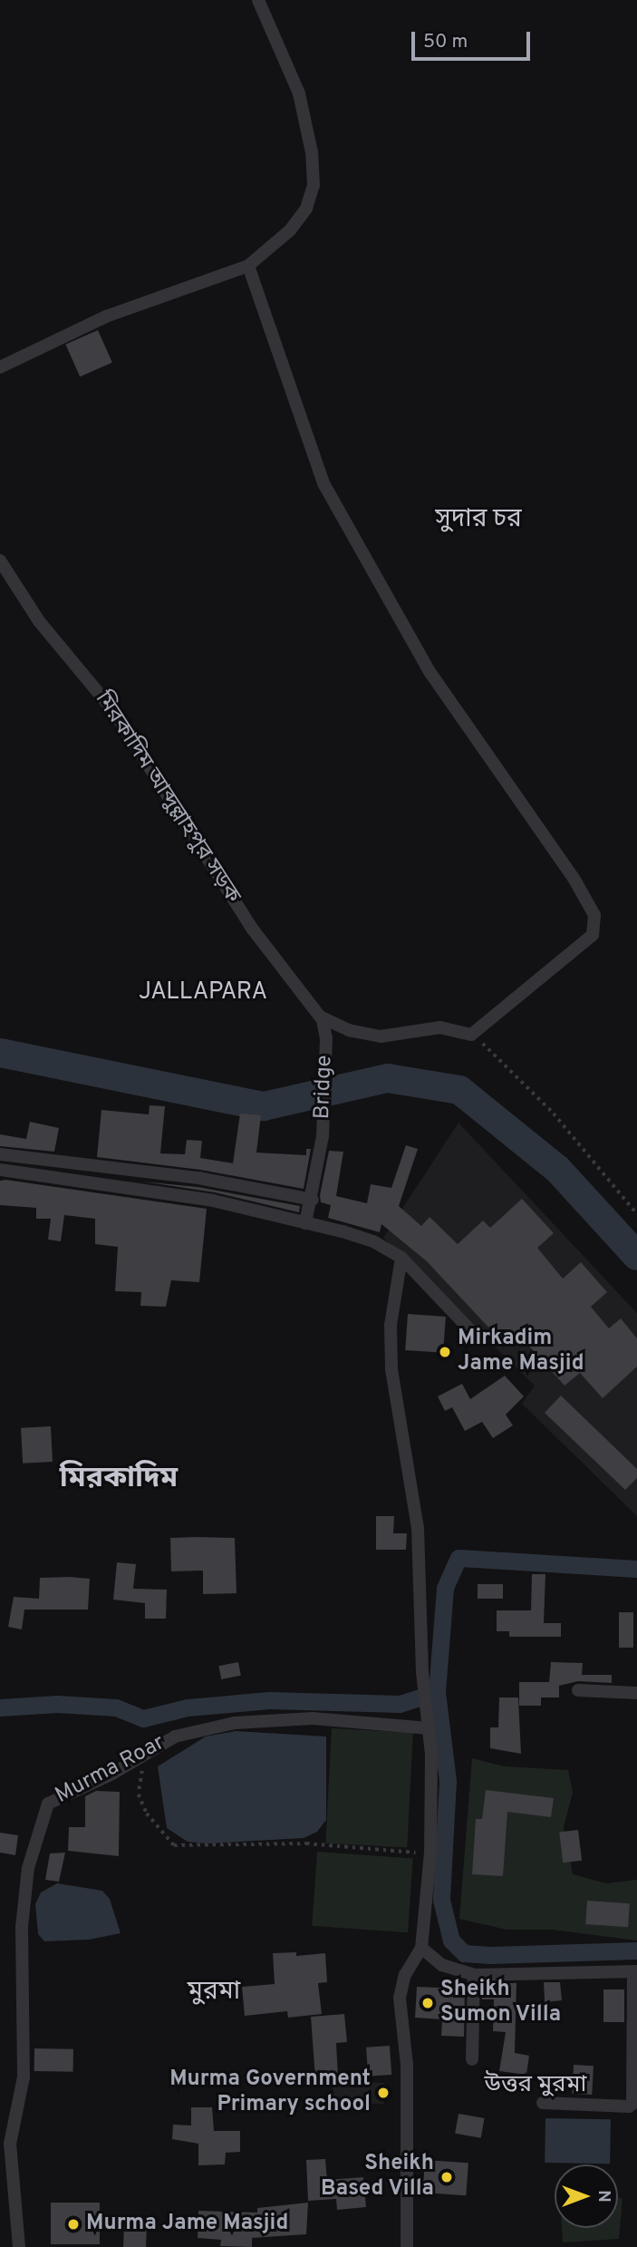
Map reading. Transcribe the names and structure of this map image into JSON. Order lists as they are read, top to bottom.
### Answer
{
  "streets": {
    "street": ["মিরকাদিম আব্দুল্লাহপুর সড়ক", "Bridge", "Murma Roar"]
  },
  "crossings": [
    ["মিরকাদিম আব্দুল্লাহপুর সড়ক", "Bridge"]
  ],
  "districts": [
    "সুদার চর",
    "JALLAPARA",
    "মিরকাদিম",
    "মুরমা",
    "উত্তর মুরমা"
  ],
  "places": [
    "Mirkadim Jame Masjid",
    "Sheikh Sumon Villa",
    "Murma Government Primary school",
    "Sheikh Based Villa",
    "Murma Jame Masjid"
  ],
  "scale_bar": "50 m",
  "north": "right"
}
